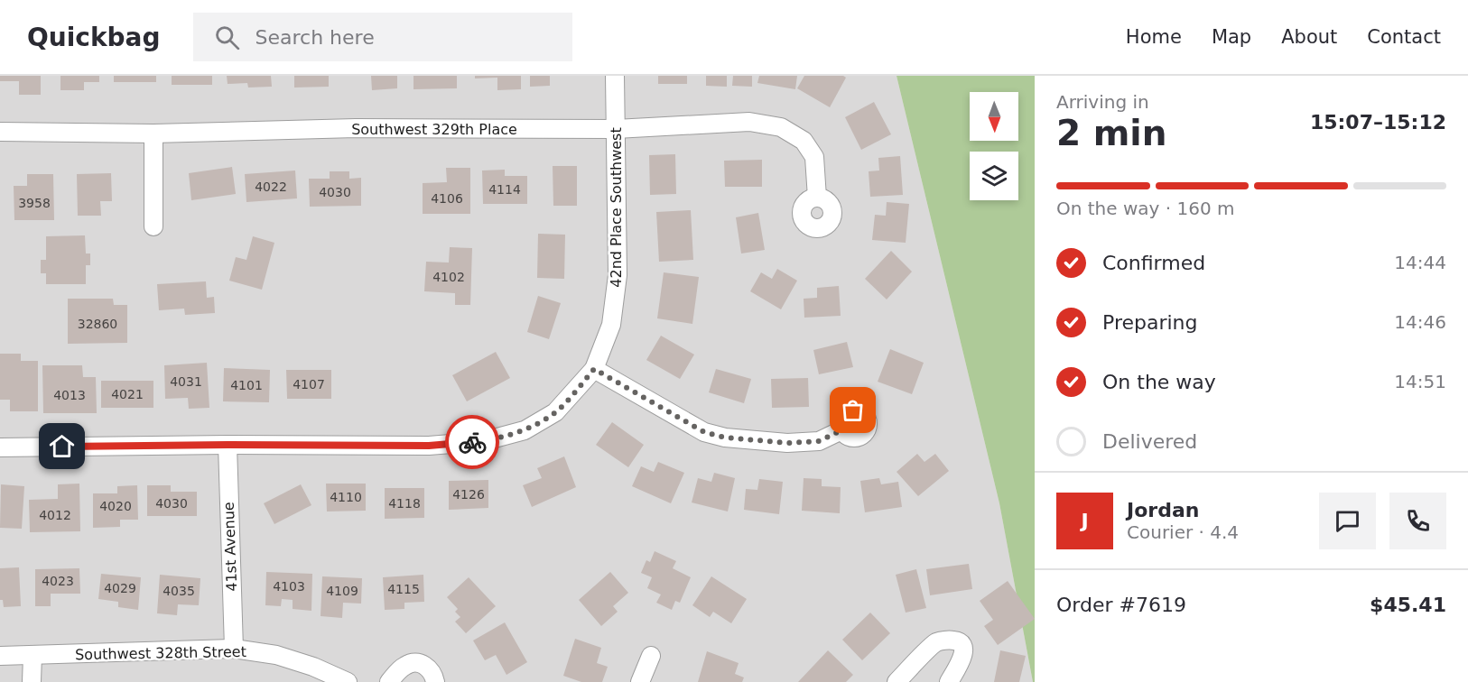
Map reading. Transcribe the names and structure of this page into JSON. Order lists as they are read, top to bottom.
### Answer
{
  "streets": {
    "street": [
      "Southwest 329th Place",
      "42nd Place Southwest",
      "41st Avenue",
      "Southwest 328th Street"
    ]
  },
  "crossings": [
    ["Southwest 329th Place", "42nd Place Southwest"],
    ["41st Avenue", "Southwest 328th Street"]
  ],
  "house_numbers": [
    "4022",
    "4114",
    "4030",
    "4106",
    "3958",
    "4102",
    "32860",
    "4031",
    "4107",
    "4101",
    "4021",
    "4013",
    "4126",
    "4110",
    "4030",
    "4118",
    "4020",
    "4012",
    "4023",
    "4103",
    "4029",
    "4115",
    "4035",
    "4109"
  ],
  "north": "bottom",
  "page": {
    "header": "Quickbag",
    "search": "Search here",
    "nav": [
      "Home",
      "Map",
      "About",
      "Contact"
    ],
    "heading": ["2 min", "Arriving in", "15:07–15:12"],
    "panel": [
      "Jordan",
      "Courier · 4.4",
      "Order #7619",
      "$45.41"
    ],
    "bar": "On the way · 160 m",
    "list": [
      ["Confirmed", "14:44"],
      ["Preparing", "14:46"],
      ["On the way", "14:51"],
      "Delivered"
    ],
    "round": "J"
  }
}
